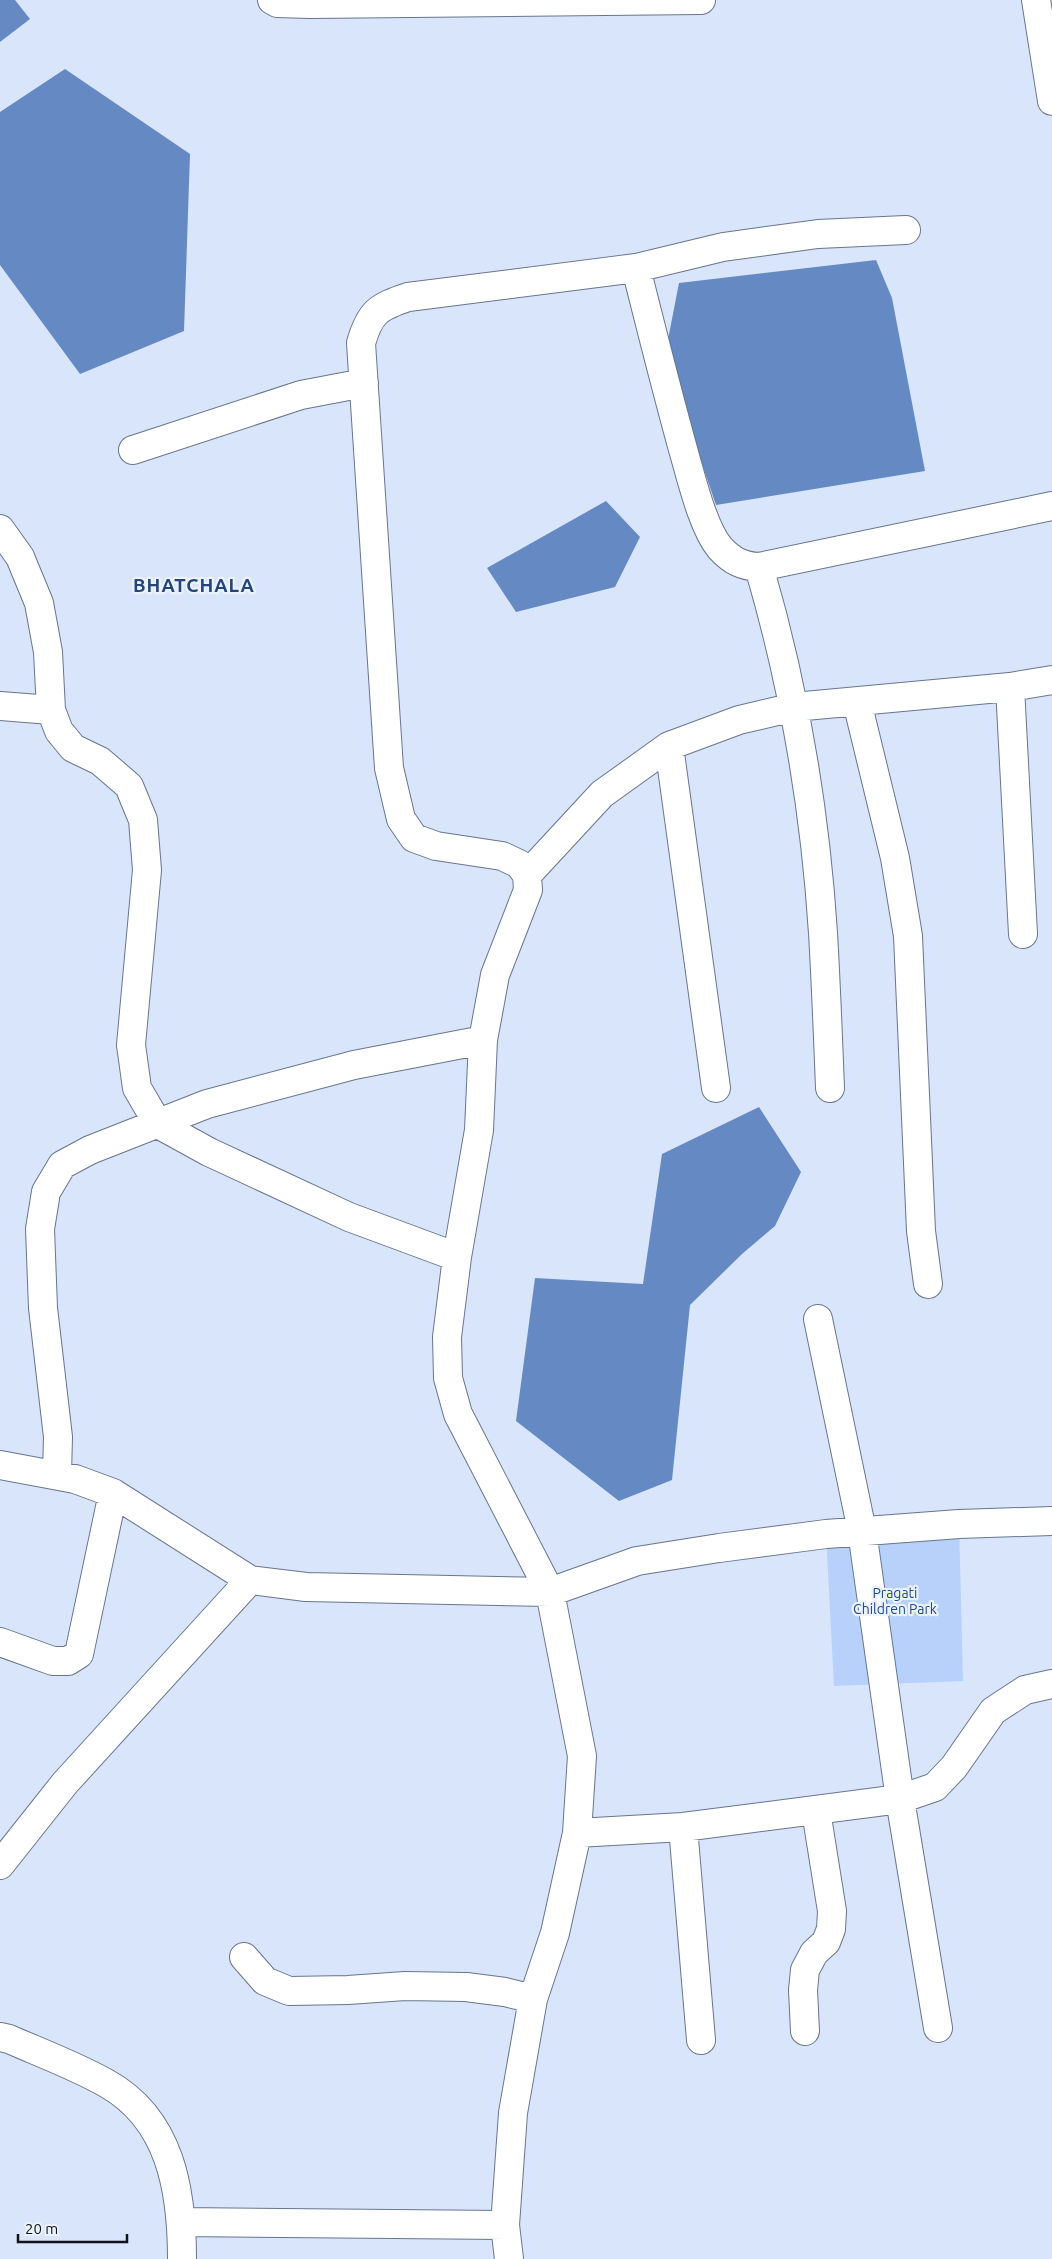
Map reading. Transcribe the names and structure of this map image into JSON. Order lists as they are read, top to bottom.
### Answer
{
  "districts": ["BHATCHALA"],
  "parks": ["Pragati Children Park"],
  "scale_bar": "20 m"
}
